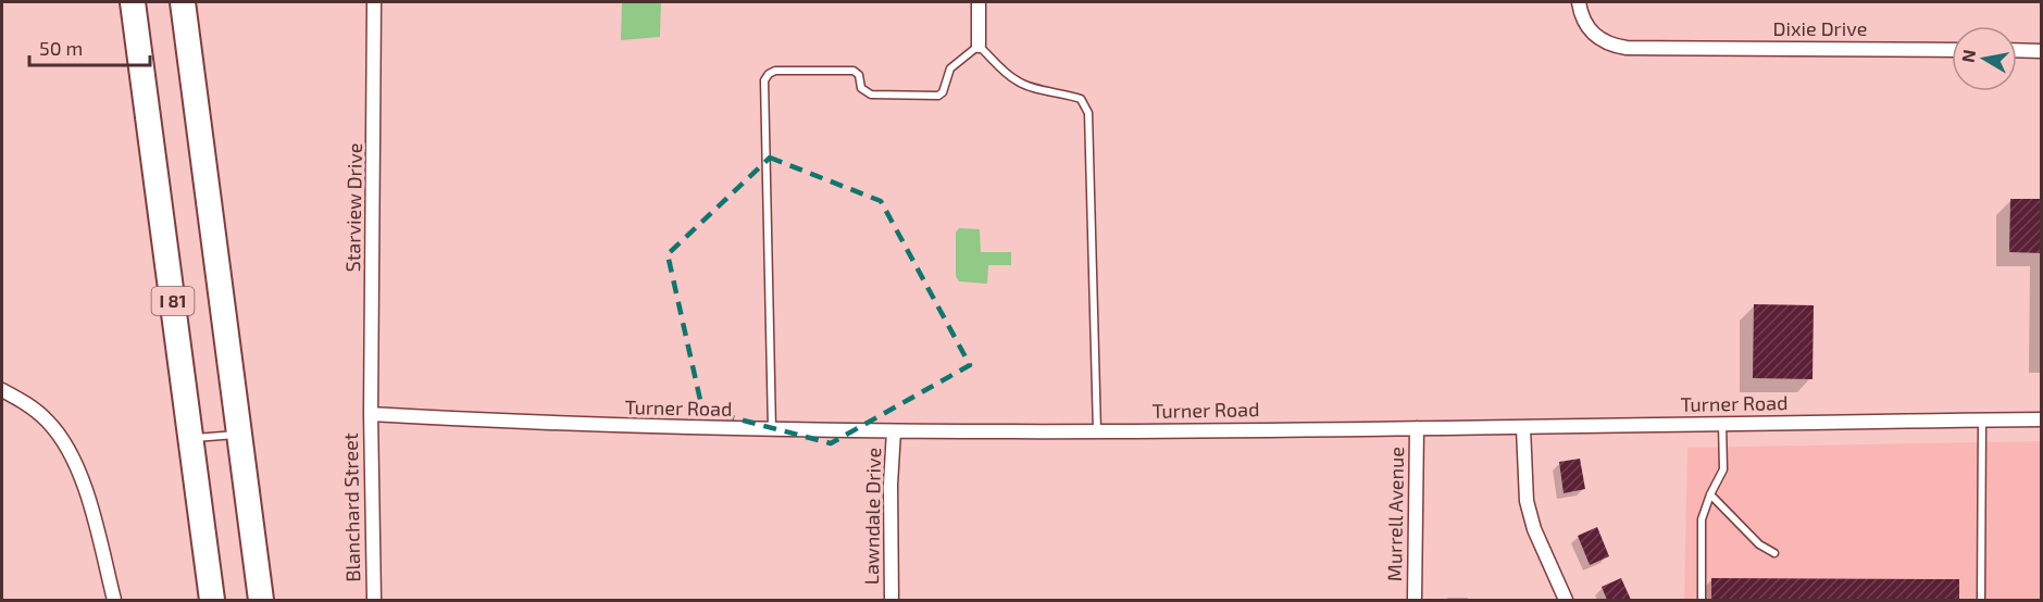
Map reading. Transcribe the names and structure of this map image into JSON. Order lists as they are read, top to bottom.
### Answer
{
  "streets": {
    "highway": ["I 81"],
    "street": [
      "Dixie Drive",
      "Starview Drive",
      "Turner Road",
      "Blanchard Street",
      "Murrell Avenue",
      "Lawndale Drive"
    ]
  },
  "crossings": [
    ["Starview Drive", "Turner Road"],
    ["Starview Drive", "Blanchard Street"],
    ["Turner Road", "Blanchard Street"],
    ["Turner Road", "Murrell Avenue"],
    ["Turner Road", "Lawndale Drive"]
  ],
  "scale_bar": "50 m",
  "north": "left"
}
